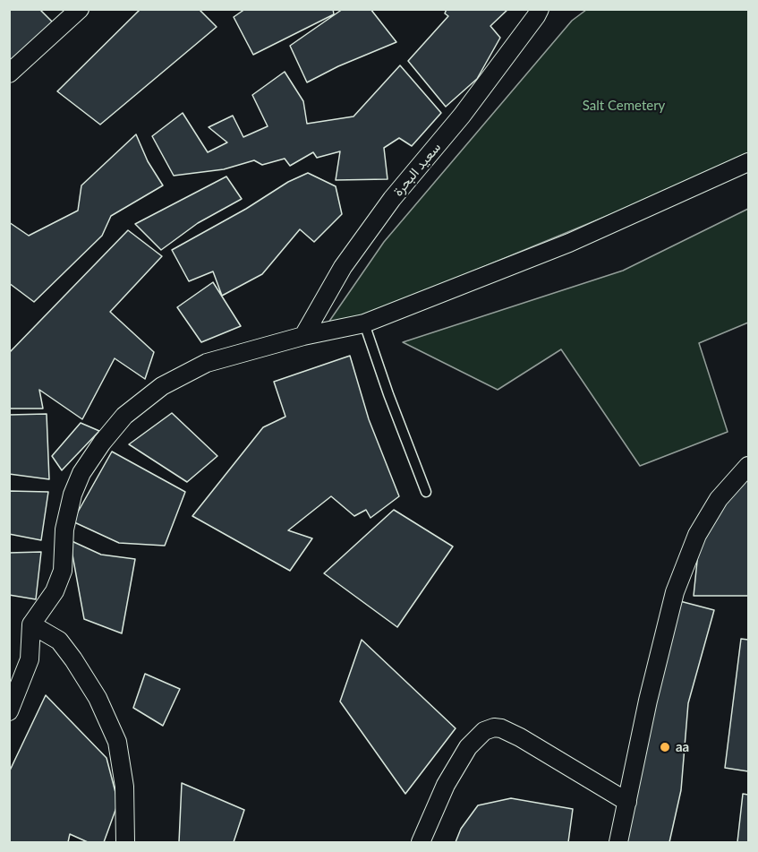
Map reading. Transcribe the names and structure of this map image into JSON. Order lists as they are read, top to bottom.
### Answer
{
  "streets": {
    "street": ["سعيد البحرة"]
  },
  "parks": ["Salt Cemetery"],
  "places": ["aa"]
}
